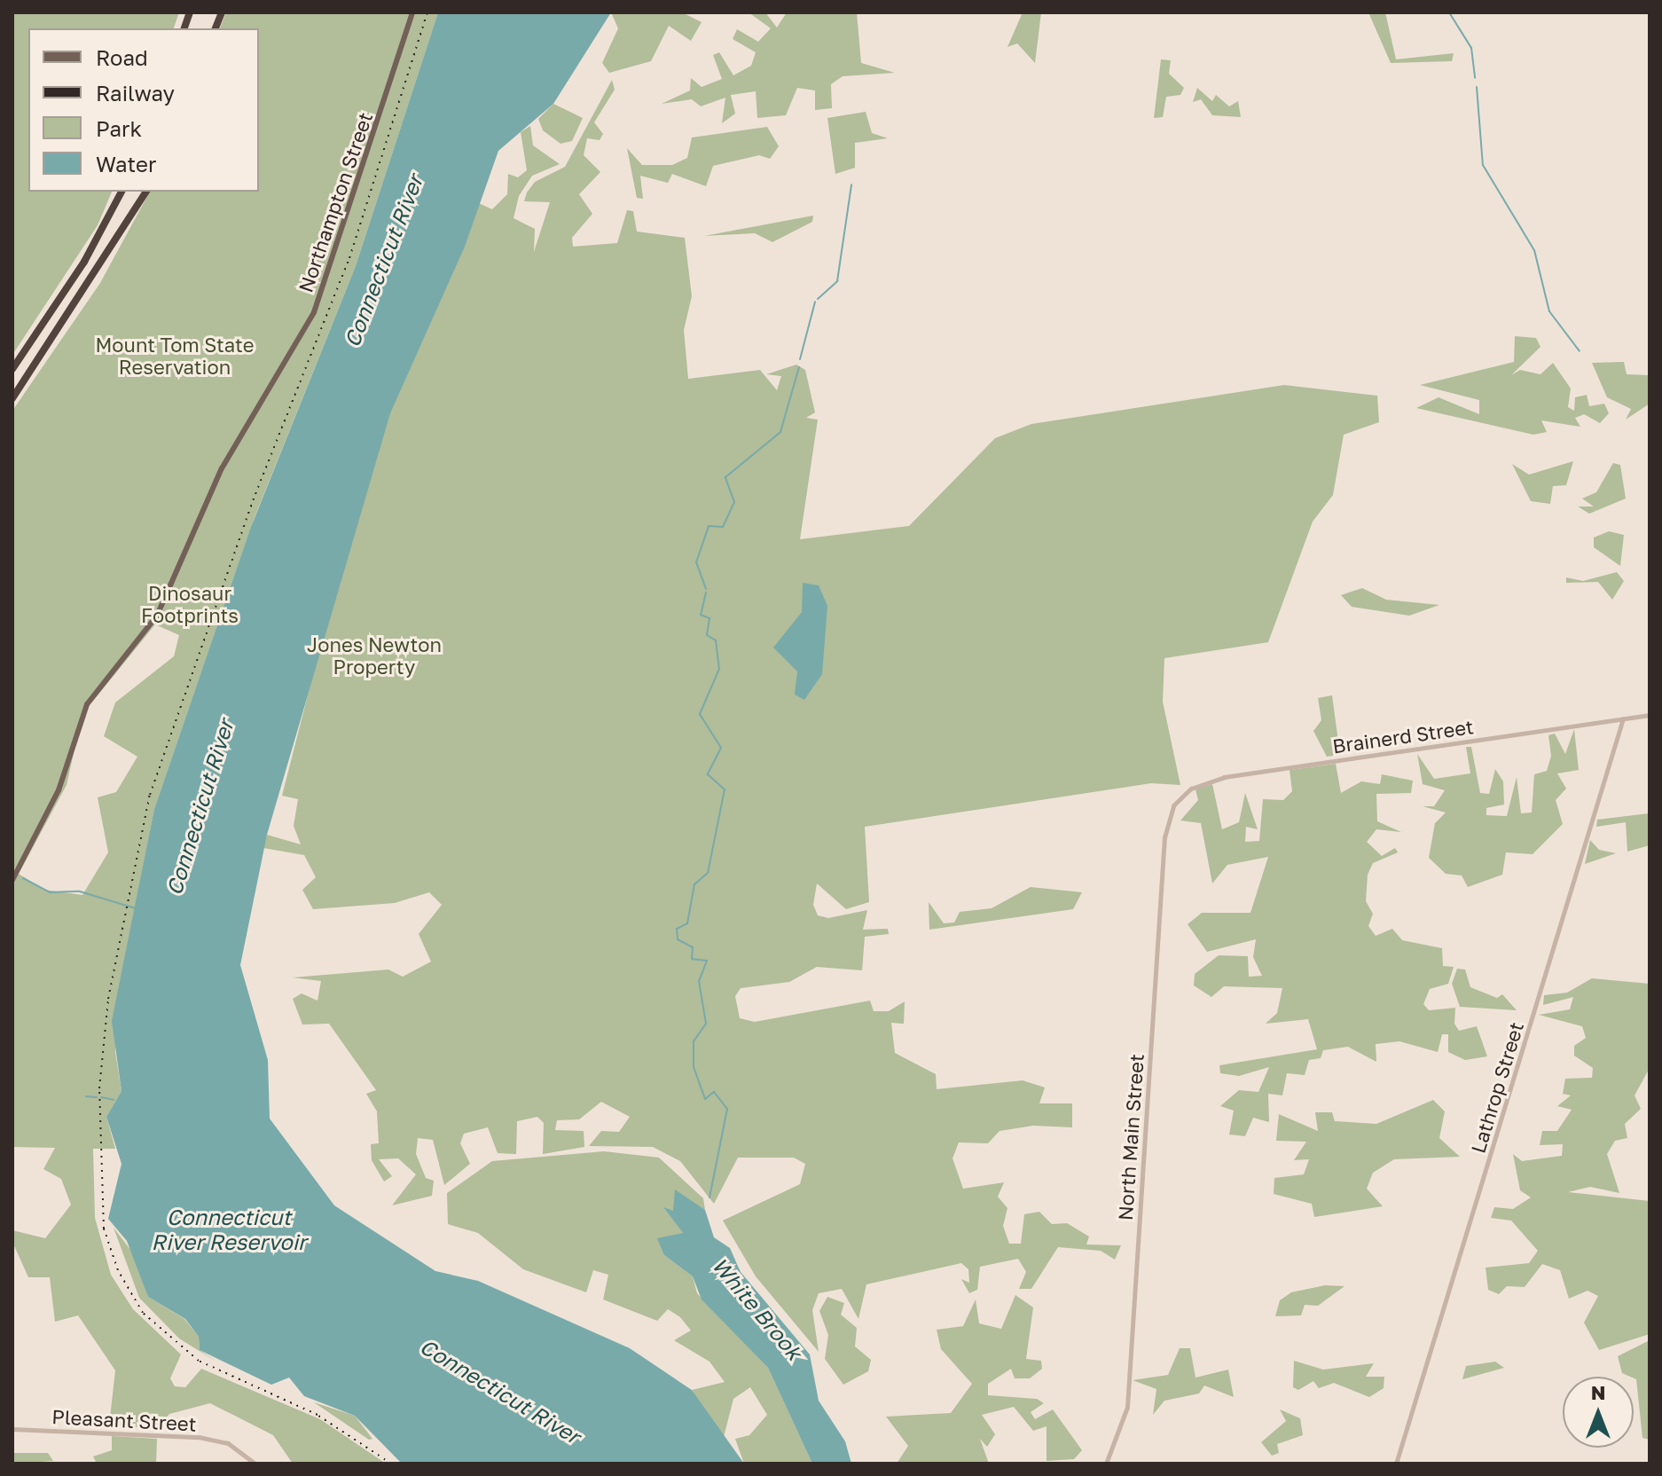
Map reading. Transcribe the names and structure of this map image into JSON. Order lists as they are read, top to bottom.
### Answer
{
  "streets": {
    "main road": ["Northampton Street"],
    "street": [
      "Brainerd Street",
      "Lathrop Street",
      "North Main Street",
      "Pleasant Street"
    ]
  },
  "crossings": [
    ["Brainerd Street", "Lathrop Street"],
    ["Brainerd Street", "North Main Street"]
  ],
  "water": ["Connecticut River", "Connecticut River Reservoir", "White Brook"],
  "parks": ["Mount Tom State Reservation", "Dinosaur Footprints", "Jones Newton Property"],
  "legend": [
    "Road",
    "Railway",
    "Park",
    "Water"
  ],
  "north": "top"
}
